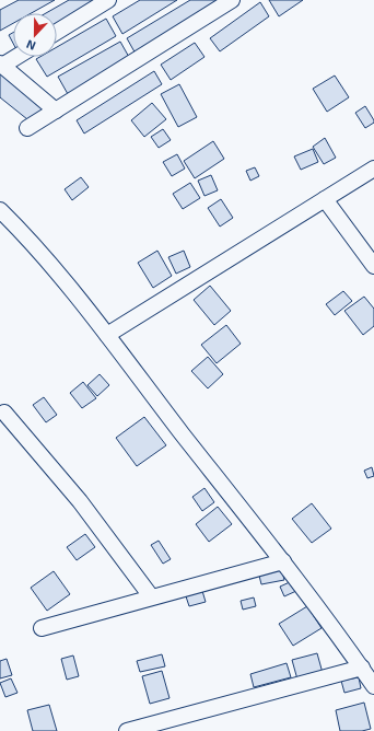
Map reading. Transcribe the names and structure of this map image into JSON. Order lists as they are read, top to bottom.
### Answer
{
  "north": "bottom"
}
